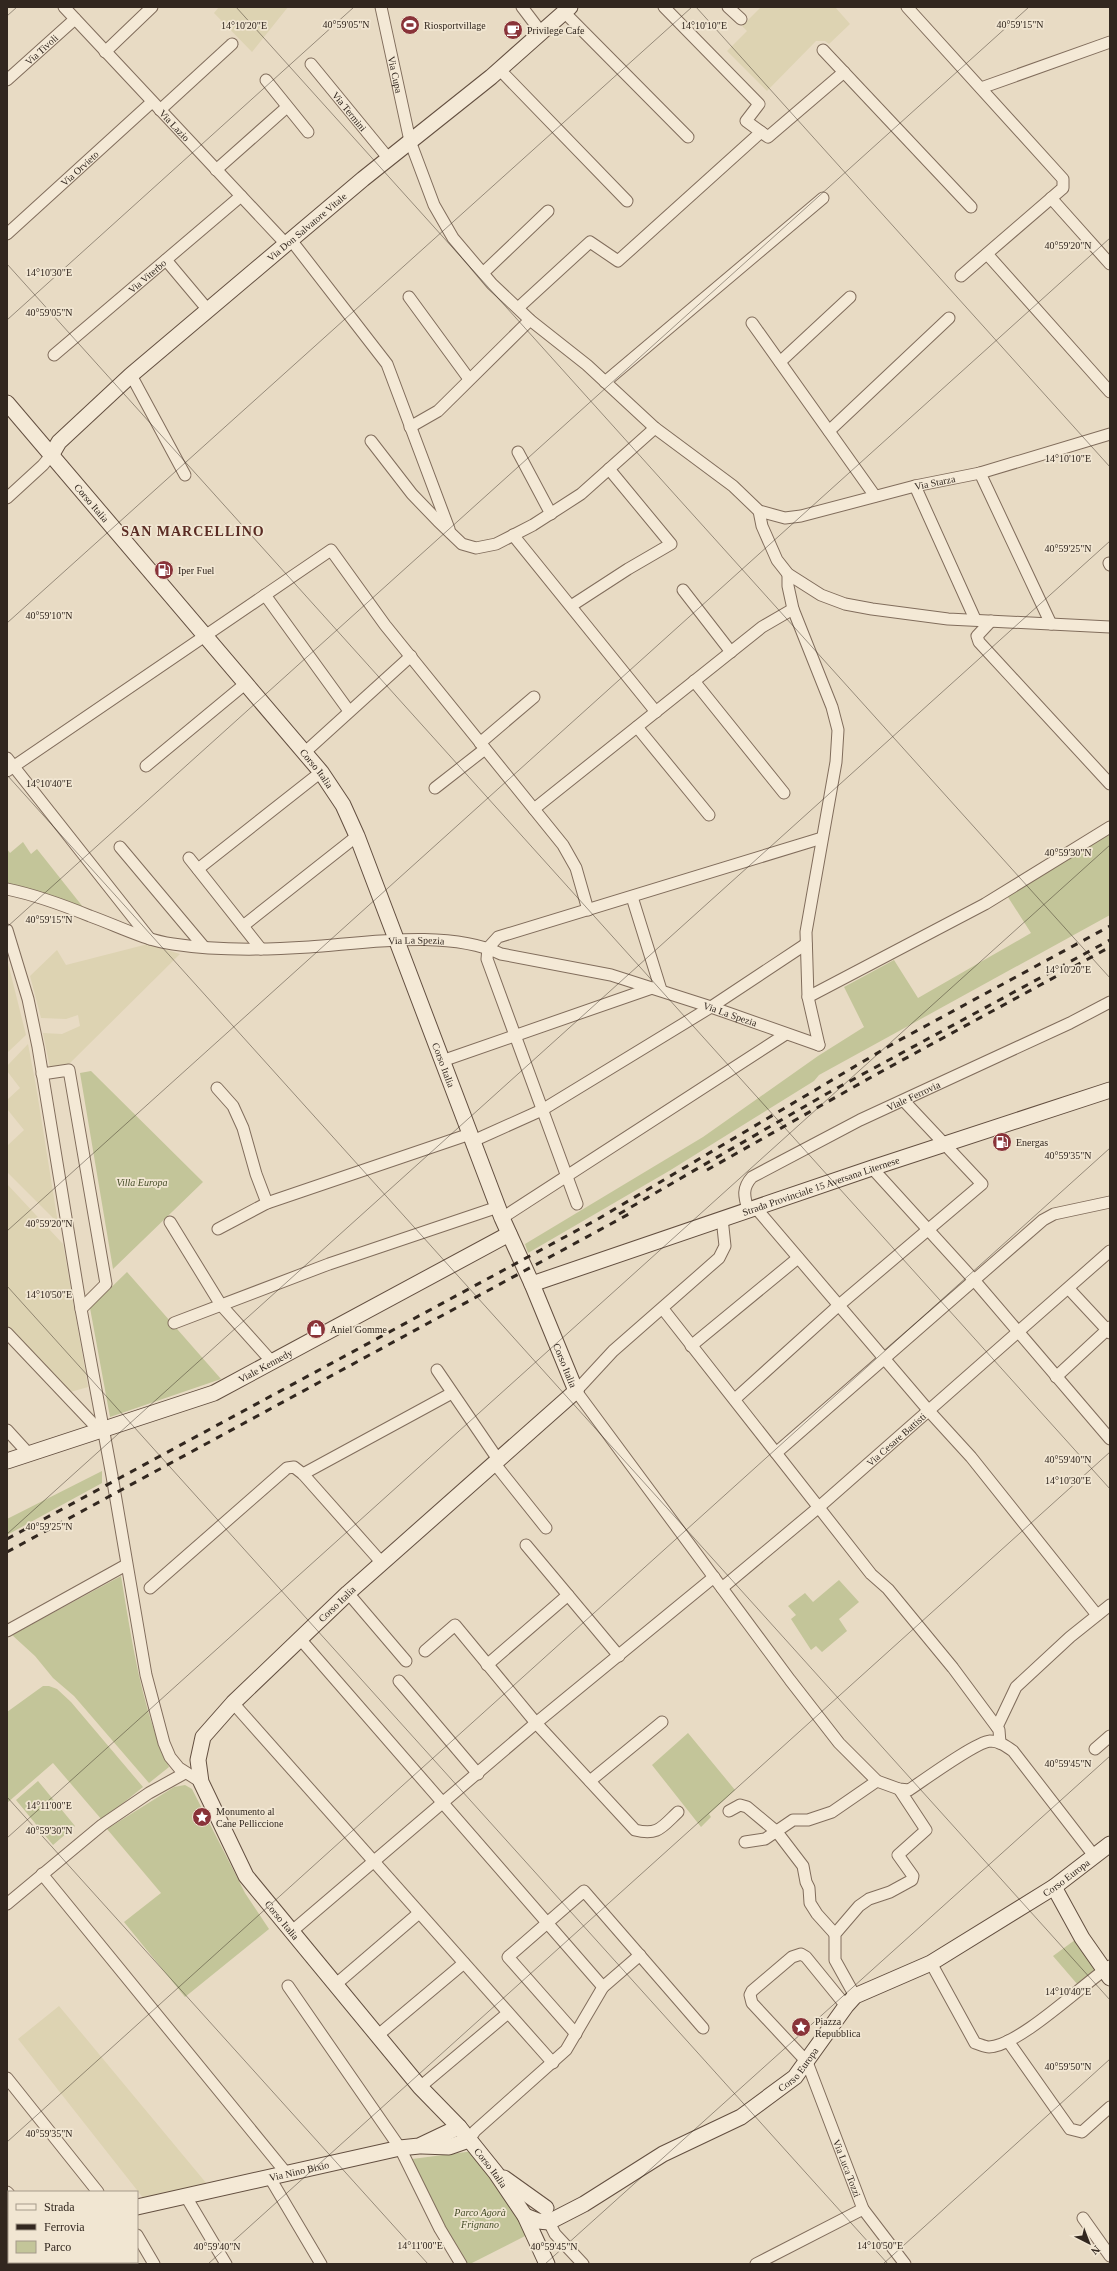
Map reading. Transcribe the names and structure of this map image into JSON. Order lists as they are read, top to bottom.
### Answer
{
  "streets": {
    "street": [
      "Via Tivoli",
      "Via Cupa",
      "Via Termini",
      "Via Lazio",
      "Via Orvieto",
      "Via Don Salvatore Vitale",
      "Via Viterbo",
      "Via Starza",
      "Corso Italia",
      "Via La Spezia",
      "Viale Ferrovia",
      "Strada Provinciale 15 Aversana Liternese",
      "Viale Kennedy",
      "Via Cesare Battisti",
      "Corso Europa",
      "Via Luca Tozzi",
      "Via Nino Bixio"
    ]
  },
  "crossings": [
    ["Via Tivoli", "Via Lazio"],
    ["Via Cupa", "Via Don Salvatore Vitale"],
    ["Via Cupa", "Via Starza"],
    ["Via Termini", "Via Don Salvatore Vitale"],
    ["Via Lazio", "Via Orvieto"],
    ["Via Lazio", "Via Don Salvatore Vitale"],
    ["Via Lazio", "Via Viterbo"],
    ["Via Don Salvatore Vitale", "Corso Italia"],
    ["Corso Italia", "Via La Spezia"],
    ["Corso Italia", "Strada Provinciale 15 Aversana Liternese"],
    ["Corso Italia", "Viale Kennedy"],
    ["Corso Italia", "Via Nino Bixio"],
    ["Viale Ferrovia", "Strada Provinciale 15 Aversana Liternese"],
    ["Corso Europa", "Via Luca Tozzi"]
  ],
  "districts": ["SAN MARCELLINO"],
  "parks": ["Villa Europa", "Parco Agorà Frignano"],
  "places": {
    "sports": ["Riosportvillage"],
    "cafe": ["Privilege Cafe"],
    "fuel station": ["Iper Fuel", "Energas"],
    "shop": ["Aniel Gomme"],
    "place": ["Monumento al Cane Pelliccione", "Piazza Repubblica"]
  },
  "legend": ["Strada", "Ferrovia", "Parco"],
  "north": "bottom right",
  "coordinates": [
    "40°59'05\"N",
    "40°59'15\"N",
    "14°10'20\"E",
    "14°10'10\"E",
    "40°59'20\"N",
    "14°10'30\"E",
    "40°59'25\"N",
    "40°59'10\"N",
    "14°10'40\"E",
    "40°59'30\"N",
    "40°59'35\"N",
    "14°10'50\"E",
    "40°59'40\"N",
    "40°59'45\"N",
    "14°11'00\"E",
    "40°59'50\"N"
  ]
}
